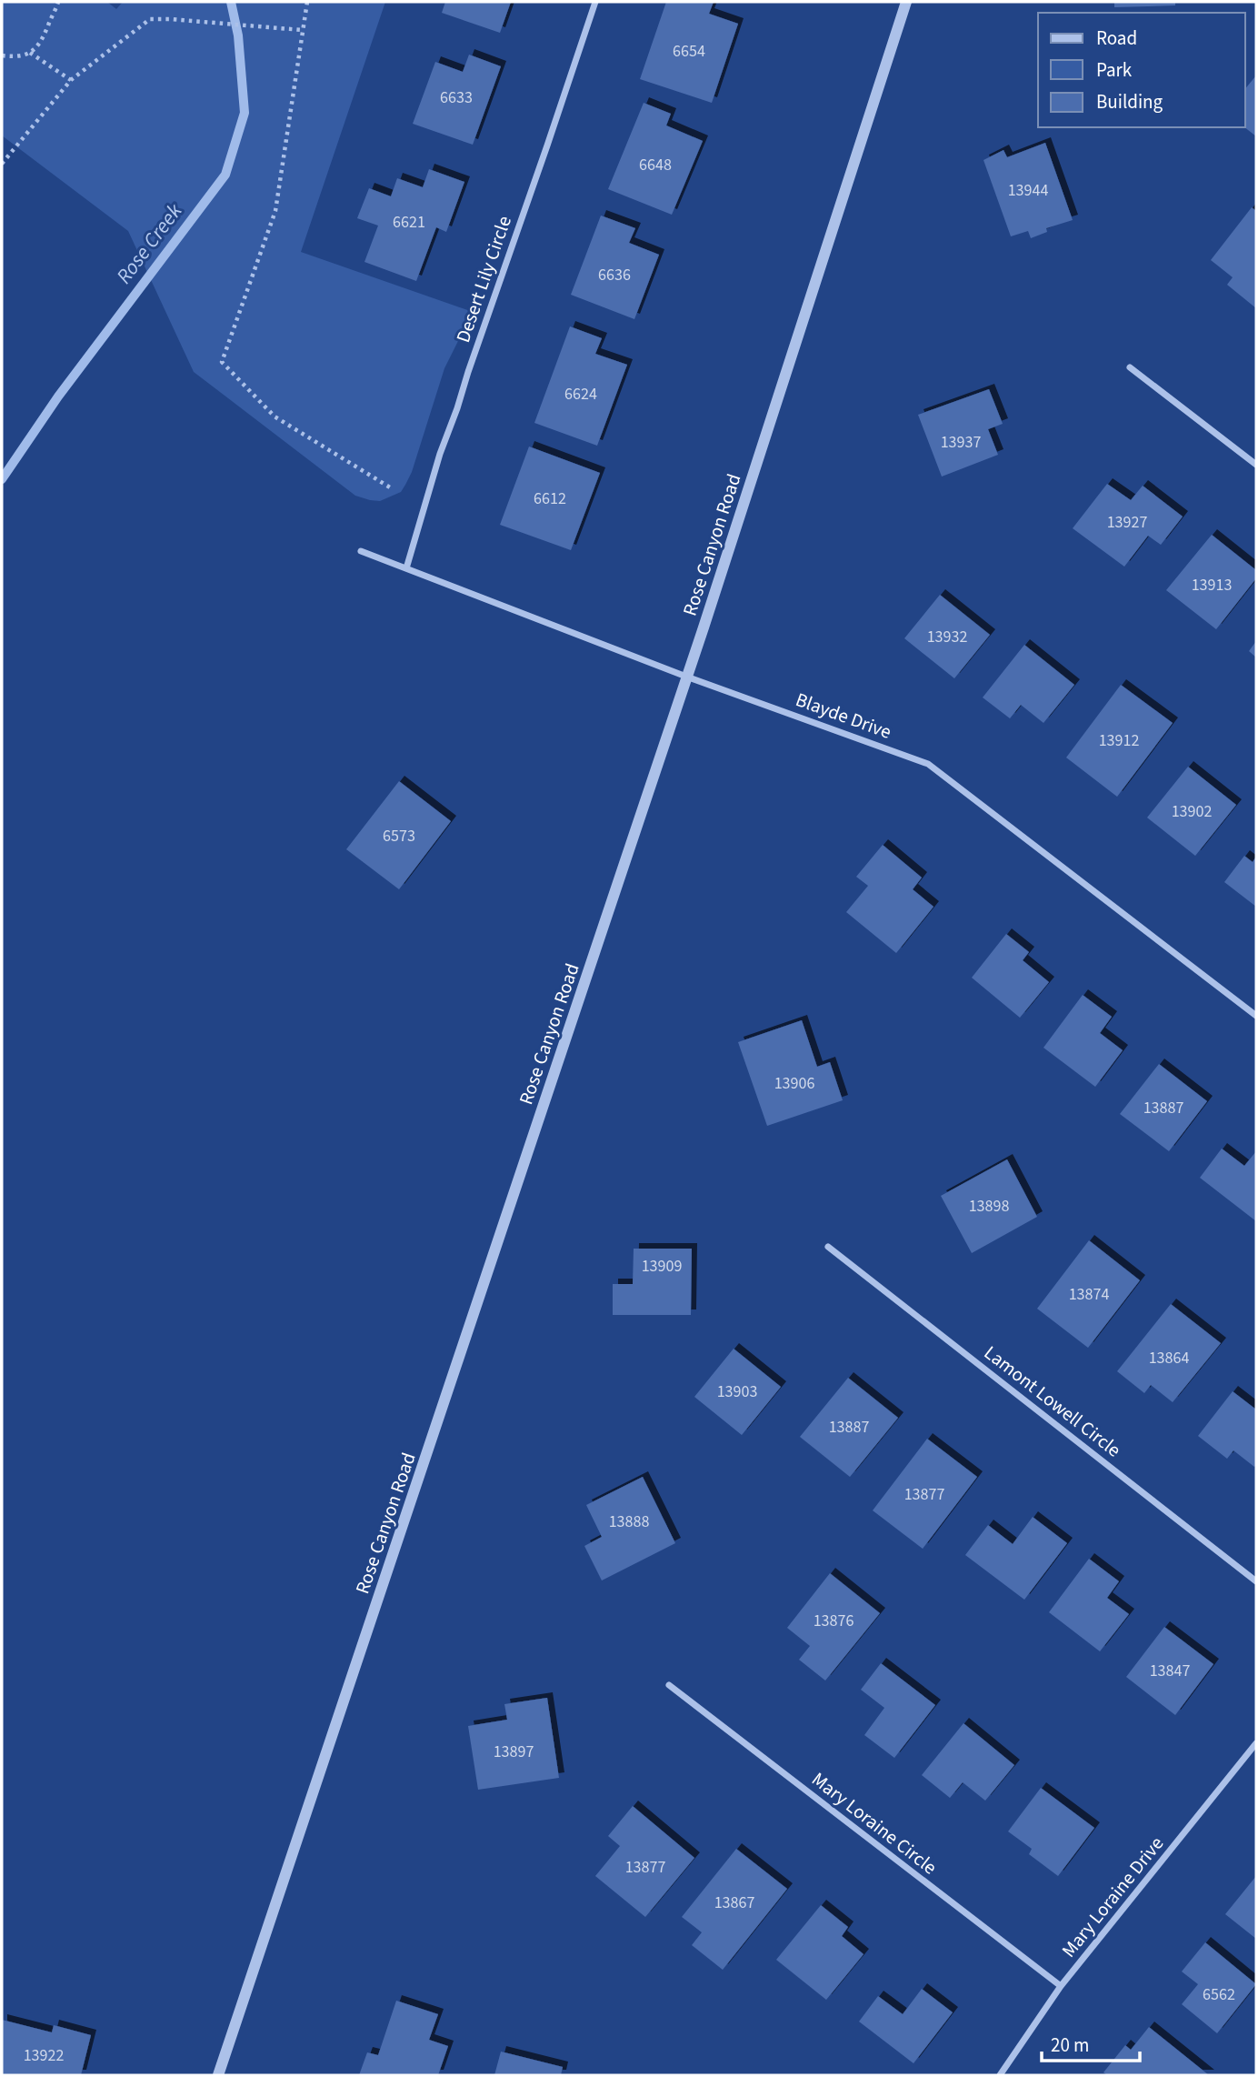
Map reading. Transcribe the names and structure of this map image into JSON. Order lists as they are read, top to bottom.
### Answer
{
  "streets": {
    "street": [
      "Desert Lily Circle",
      "Rose Canyon Road",
      "Blayde Drive",
      "Lamont Lowell Circle",
      "Mary Loraine Circle",
      "Mary Loraine Drive"
    ]
  },
  "crossings": [
    ["Desert Lily Circle", "Blayde Drive"],
    ["Rose Canyon Road", "Blayde Drive"],
    ["Mary Loraine Circle", "Mary Loraine Drive"]
  ],
  "water": ["Rose Creek"],
  "house_numbers": [
    "6654",
    "6633",
    "6648",
    "13944",
    "6621",
    "6636",
    "6624",
    "13937",
    "6612",
    "13927",
    "13913",
    "13932",
    "13912",
    "13902",
    "6573",
    "13906",
    "13887",
    "13898",
    "13909",
    "13874",
    "13864",
    "13903",
    "13887",
    "13877",
    "13888",
    "13876",
    "13847",
    "13897",
    "13877",
    "13867",
    "6562",
    "13922"
  ],
  "legend": ["Road", "Park", "Building"],
  "scale_bar": "20 m"
}
